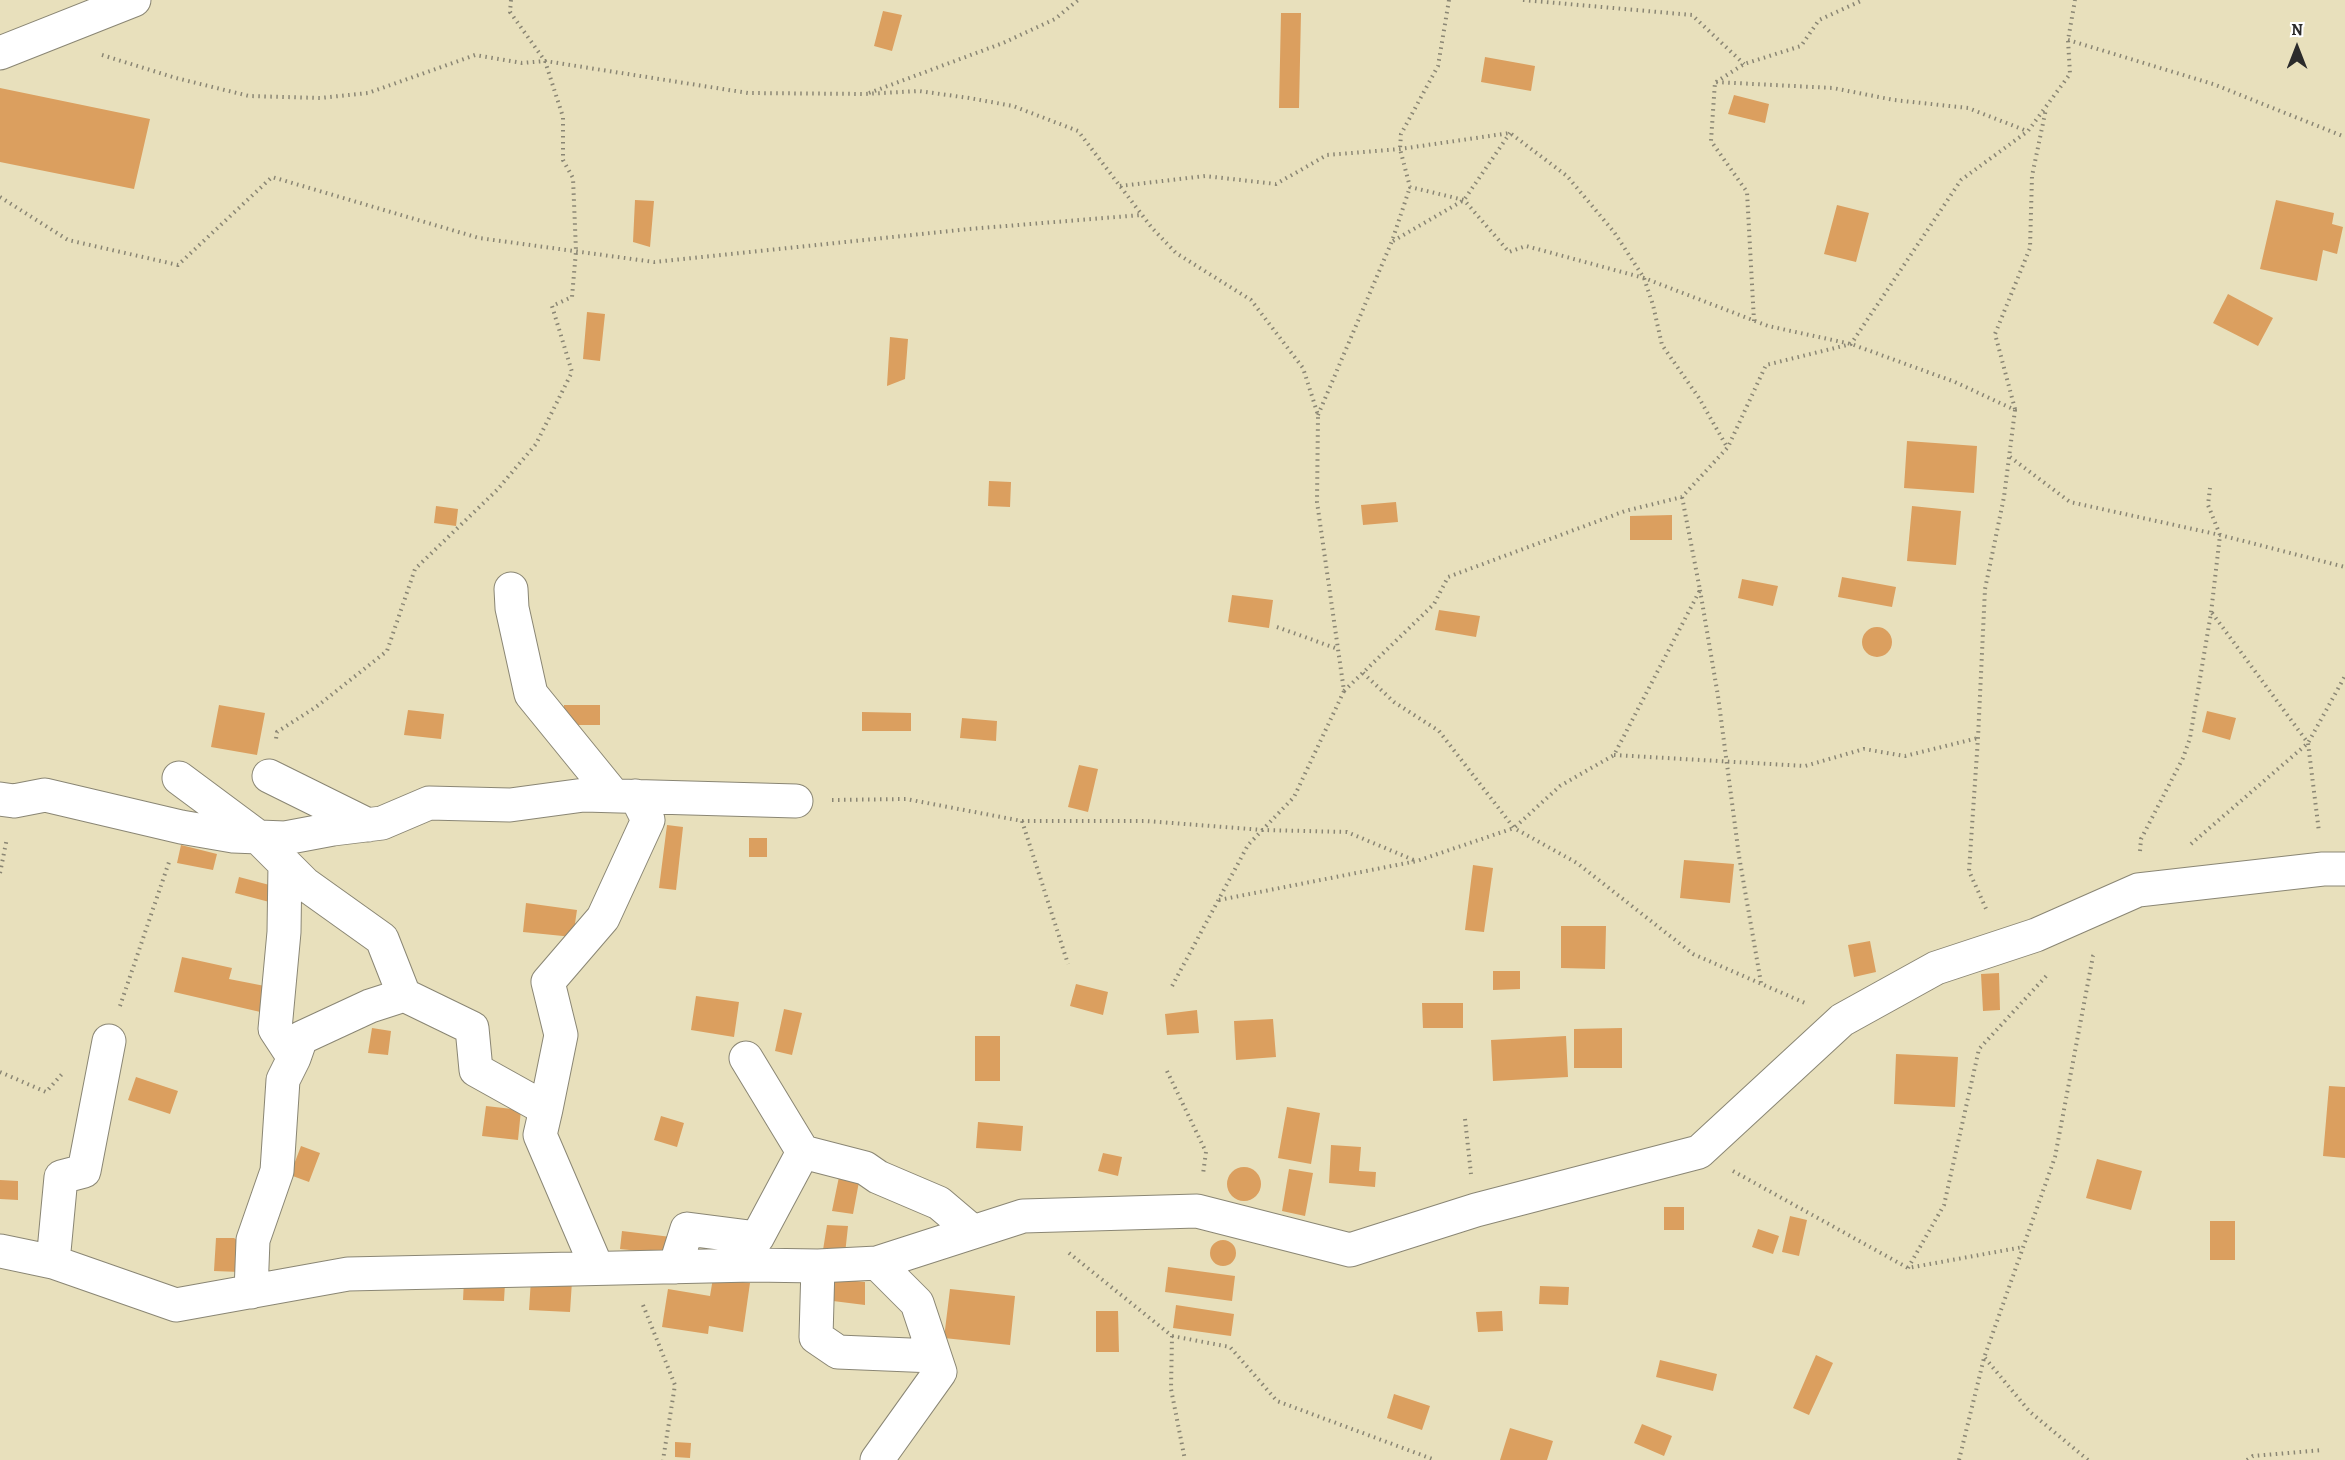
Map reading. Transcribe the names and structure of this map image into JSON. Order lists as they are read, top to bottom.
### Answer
{
  "north": "top"
}
